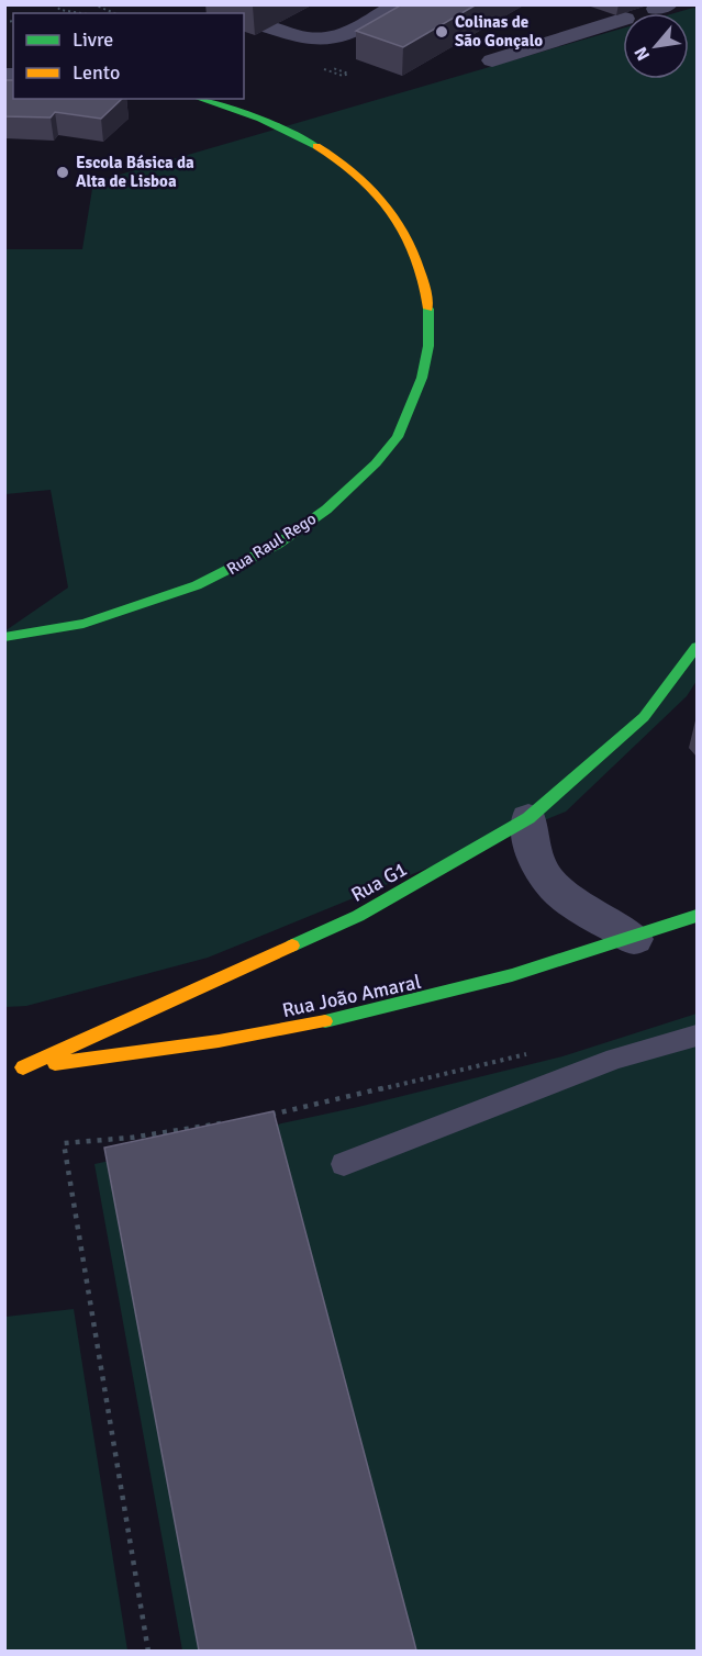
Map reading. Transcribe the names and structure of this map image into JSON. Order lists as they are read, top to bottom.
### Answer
{
  "streets": {
    "street": ["Rua Raul Rego", "Rua G1", "Rua João Amaral"]
  },
  "crossings": [
    ["Rua G1", "Rua João Amaral"]
  ],
  "places": ["Colinas de São Gonçalo", "Escola Básica da Alta de Lisboa"],
  "legend": ["Livre", "Lento"],
  "north": "bottom left"
}
